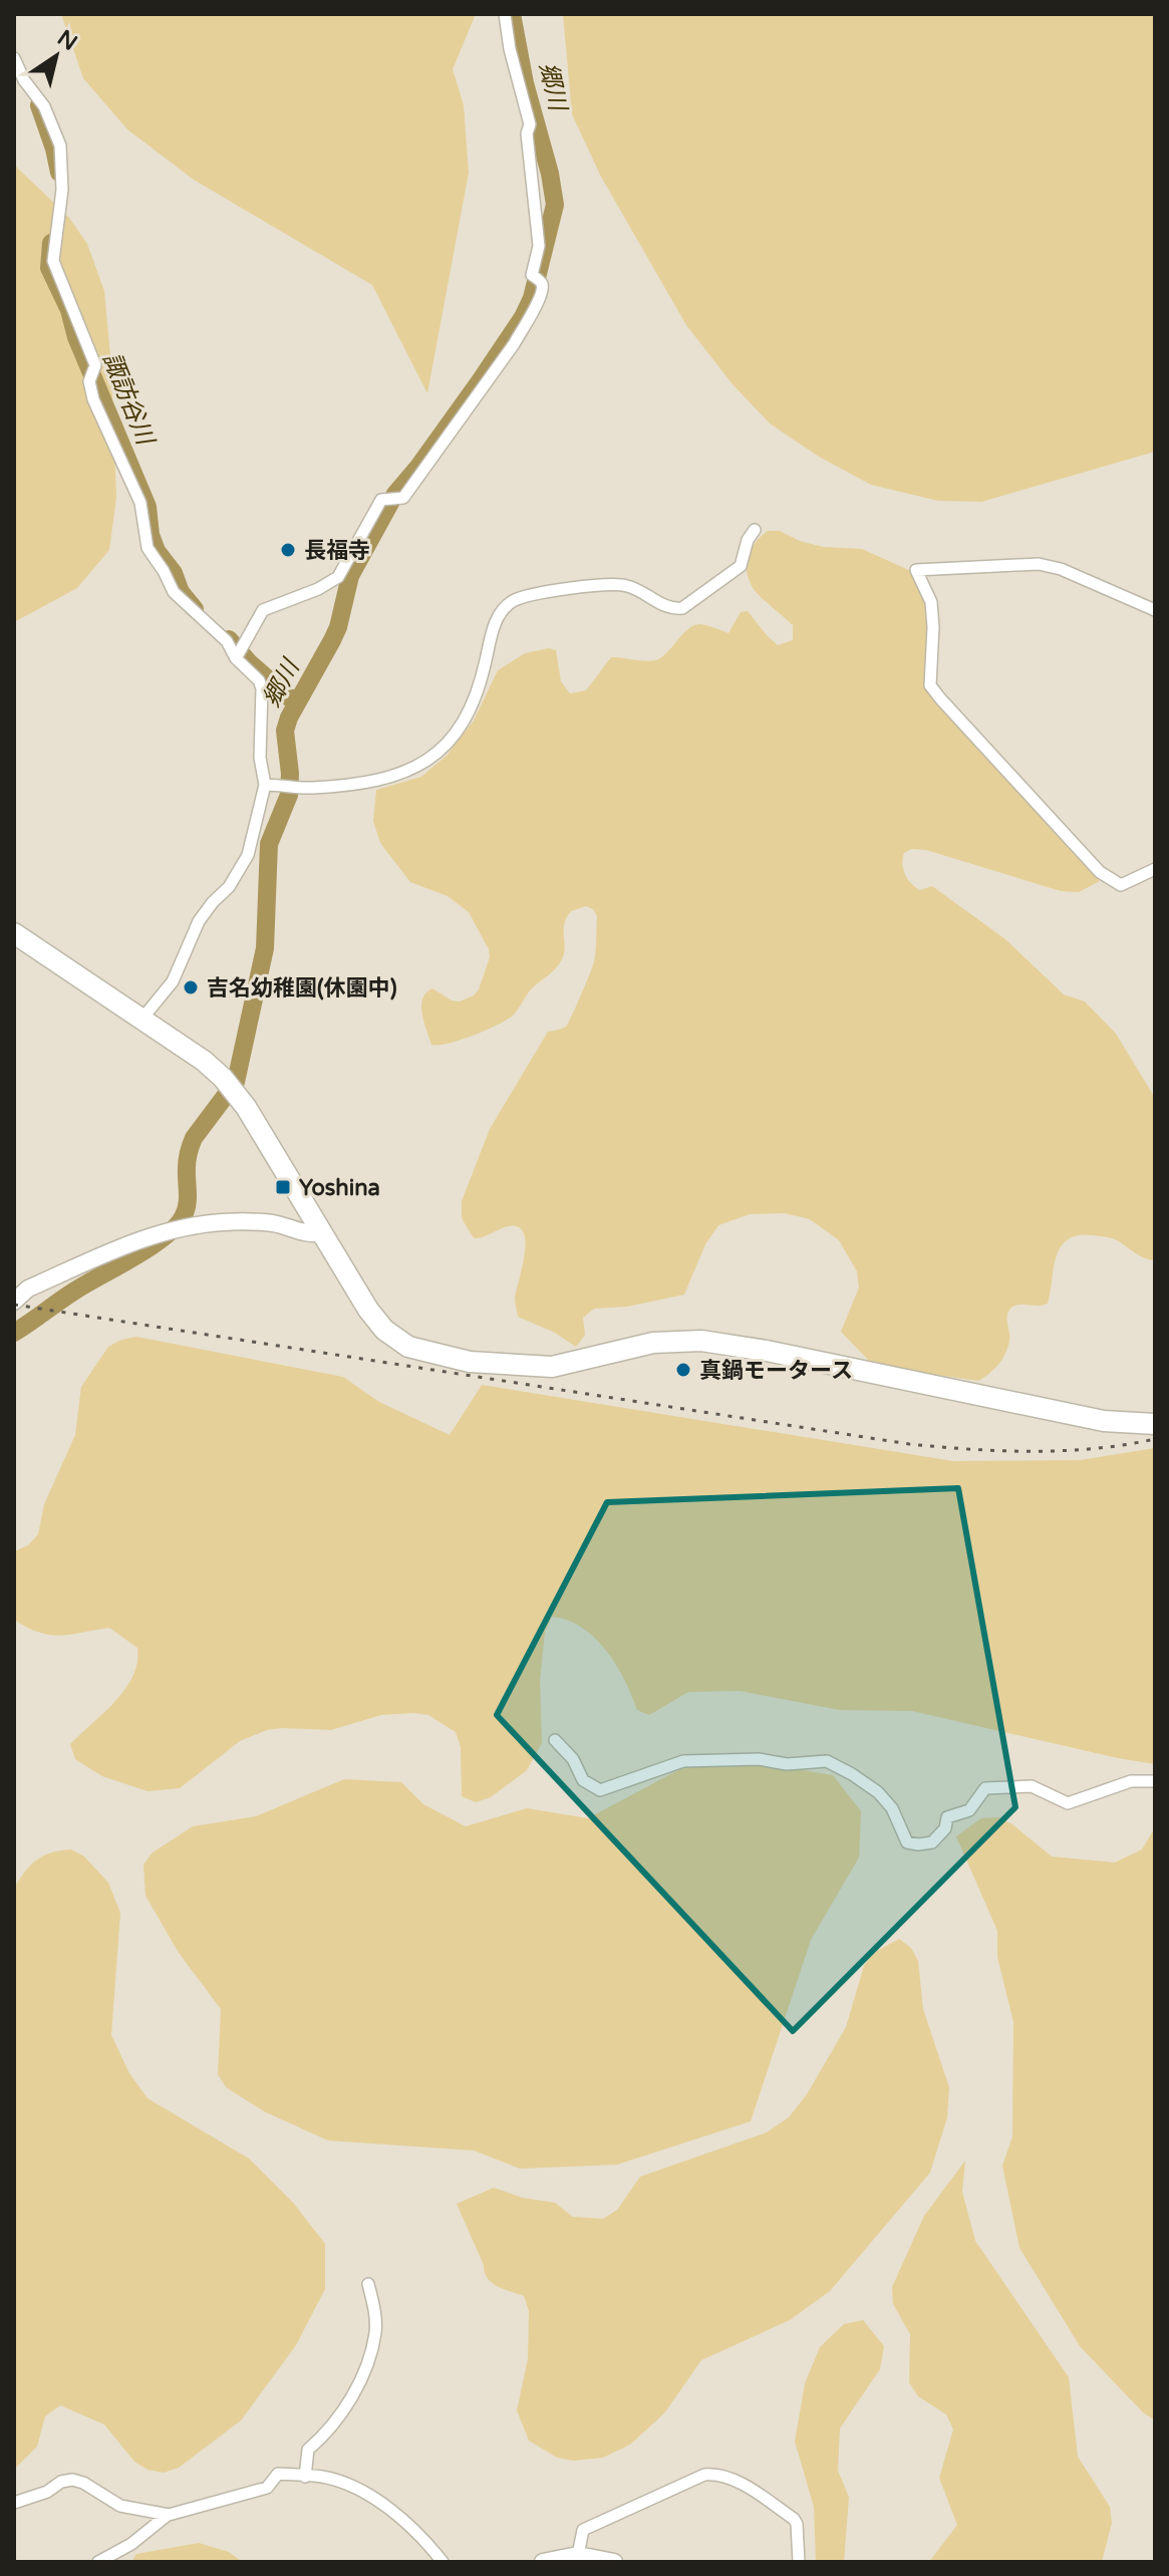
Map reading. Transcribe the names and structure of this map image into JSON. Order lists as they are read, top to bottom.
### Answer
{
  "water": ["郷川", "諏訪谷川"],
  "places": {
    "other": ["長福寺", "吉名幼稚園(休園中)", "真鍋モータース"],
    "transit": ["Yoshina"]
  },
  "north": "top right"
}
